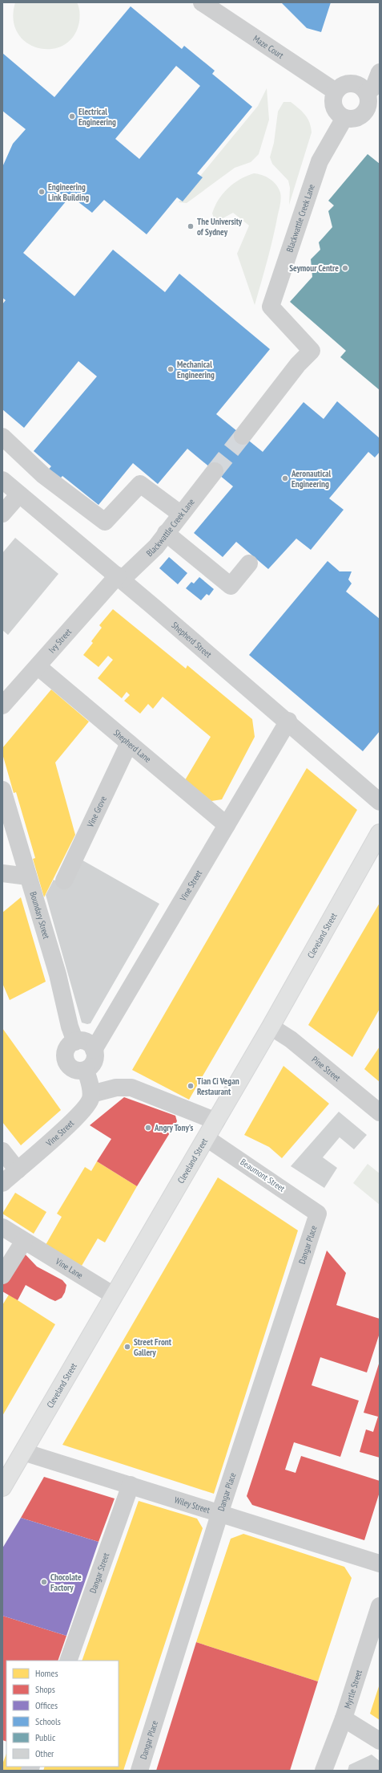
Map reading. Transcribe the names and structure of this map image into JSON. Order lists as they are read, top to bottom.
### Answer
{
  "streets": {
    "main road": ["Cleveland Street"],
    "street": [
      "Maze Court",
      "Blackwattle Creek Lane",
      "Shepherd Street",
      "Ivy Street",
      "Shepherd Lane",
      "Vine Grove",
      "Vine Street",
      "Boundary Street",
      "Pine Street",
      "Beaumont Street",
      "Dangar Place",
      "Vine Lane",
      "Wiley Street",
      "Dangar Street",
      "Myrtle Street"
    ]
  },
  "crossings": [
    ["Maze Court", "Blackwattle Creek Lane"],
    ["Blackwattle Creek Lane", "Shepherd Street"],
    ["Blackwattle Creek Lane", "Ivy Street"],
    ["Shepherd Street", "Ivy Street"],
    ["Shepherd Street", "Vine Street"],
    ["Ivy Street", "Shepherd Lane"],
    ["Shepherd Lane", "Vine Grove"],
    ["Shepherd Lane", "Vine Street"],
    ["Vine Street", "Boundary Street"],
    ["Cleveland Street", "Pine Street"],
    ["Cleveland Street", "Beaumont Street"],
    ["Cleveland Street", "Vine Lane"],
    ["Cleveland Street", "Wiley Street"],
    ["Beaumont Street", "Dangar Place"],
    ["Dangar Place", "Wiley Street"],
    ["Wiley Street", "Dangar Street"]
  ],
  "places": [
    "Electrical Engineering",
    "Engineering Link Building",
    "The University of Sydney",
    "Seymour Centre",
    "Mechanical Engineering",
    "Aeronautical Engineering",
    "Tian Ci Vegan Restaurant",
    "Angry Tony's",
    "Street Front Gallery",
    "Chocolate Factory"
  ],
  "legend": [
    "Homes",
    "Shops",
    "Offices",
    "Schools",
    "Public",
    "Other"
  ]
}
